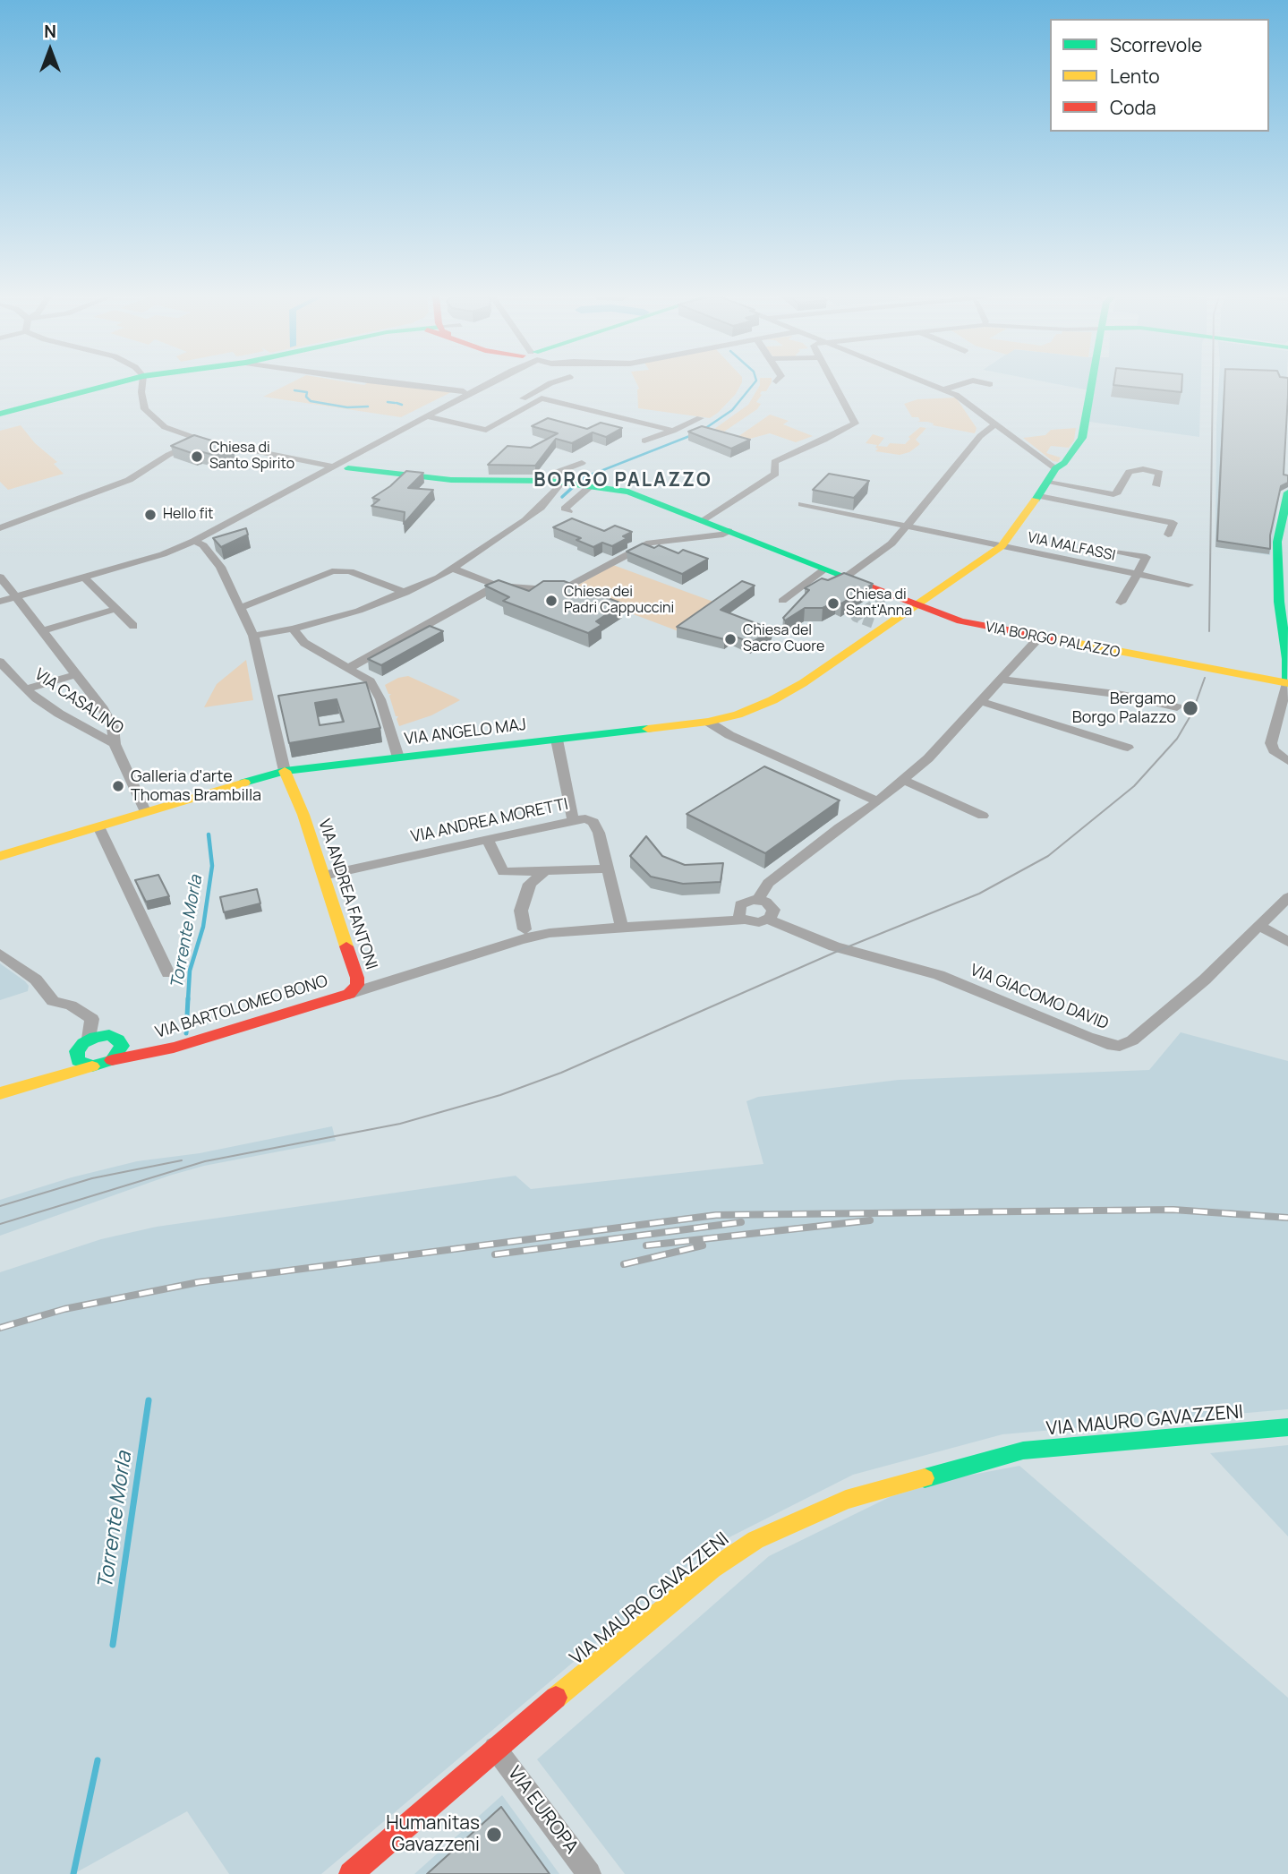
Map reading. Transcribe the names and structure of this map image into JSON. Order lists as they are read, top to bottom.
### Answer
{
  "streets": {
    "street": [
      "VIA MALFASSI",
      "VIA BORGO PALAZZO",
      "VIA CASALINO",
      "VIA ANGELO MAJ",
      "VIA ANDREA MORETTI",
      "VIA ANDREA FANTONI",
      "VIA GIACOMO DAVID",
      "VIA BARTOLOMEO BONO",
      "VIA MAURO GAVAZZENI",
      "VIA EUROPA"
    ]
  },
  "crossings": [
    ["VIA MALFASSI", "VIA ANGELO MAJ"],
    ["VIA BORGO PALAZZO", "VIA ANGELO MAJ"],
    ["VIA CASALINO", "VIA ANGELO MAJ"],
    ["VIA ANGELO MAJ", "VIA ANDREA FANTONI"],
    ["VIA ANDREA MORETTI", "VIA ANDREA FANTONI"],
    ["VIA ANDREA MORETTI", "VIA BARTOLOMEO BONO"],
    ["VIA ANDREA FANTONI", "VIA BARTOLOMEO BONO"],
    ["VIA GIACOMO DAVID", "VIA BARTOLOMEO BONO"],
    ["VIA MAURO GAVAZZENI", "VIA EUROPA"]
  ],
  "districts": ["BORGO PALAZZO"],
  "water": ["Torrente Morla"],
  "places": [
    "Chiesa di Santo Spirito",
    "Hello fit",
    "Chiesa dei Padri Cappuccini",
    "Chiesa di Sant'Anna",
    "Chiesa del Sacro Cuore",
    "Bergamo Borgo Palazzo",
    "Galleria d'arte Thomas Brambilla",
    "Humanitas Gavazzeni"
  ],
  "legend": ["Scorrevole", "Lento", "Coda"],
  "north": "top"
}
